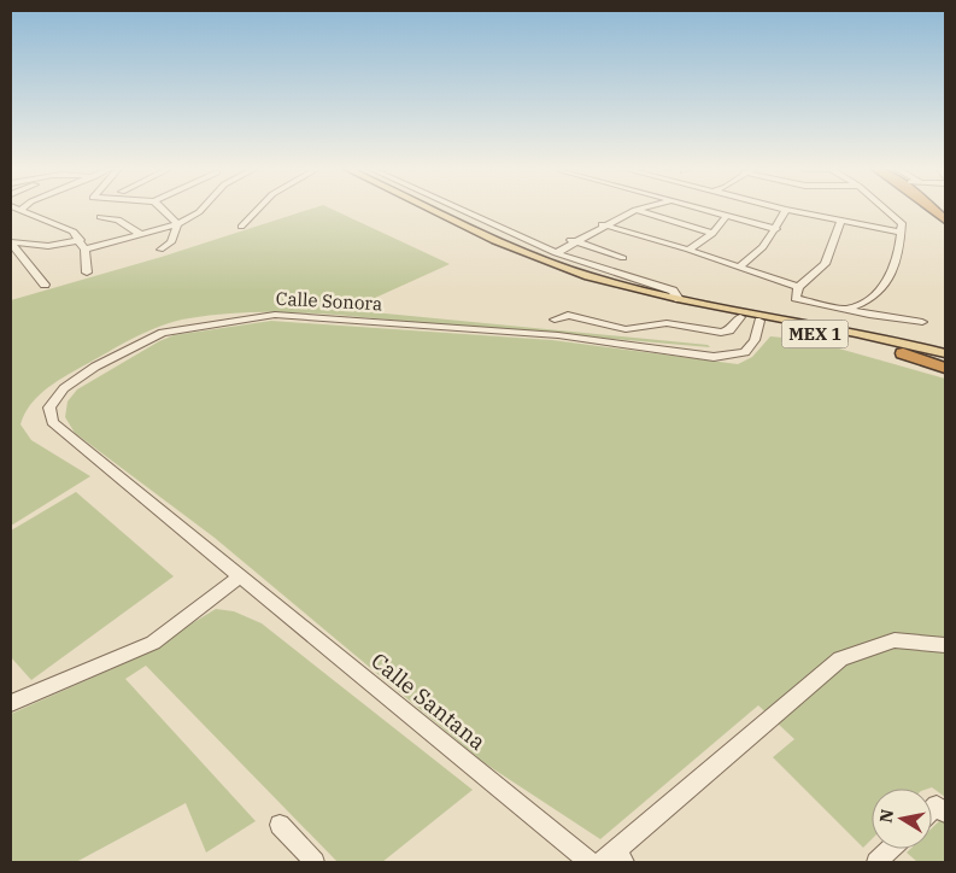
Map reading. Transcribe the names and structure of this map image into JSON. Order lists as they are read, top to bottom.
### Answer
{
  "streets": {
    "main road": ["MEX 1"],
    "street": ["Calle Sonora", "Calle Santana"]
  },
  "crossings": [
    ["Calle Sonora", "MEX 1"],
    ["Calle Sonora", "Calle Santana"]
  ],
  "north": "left"
}
